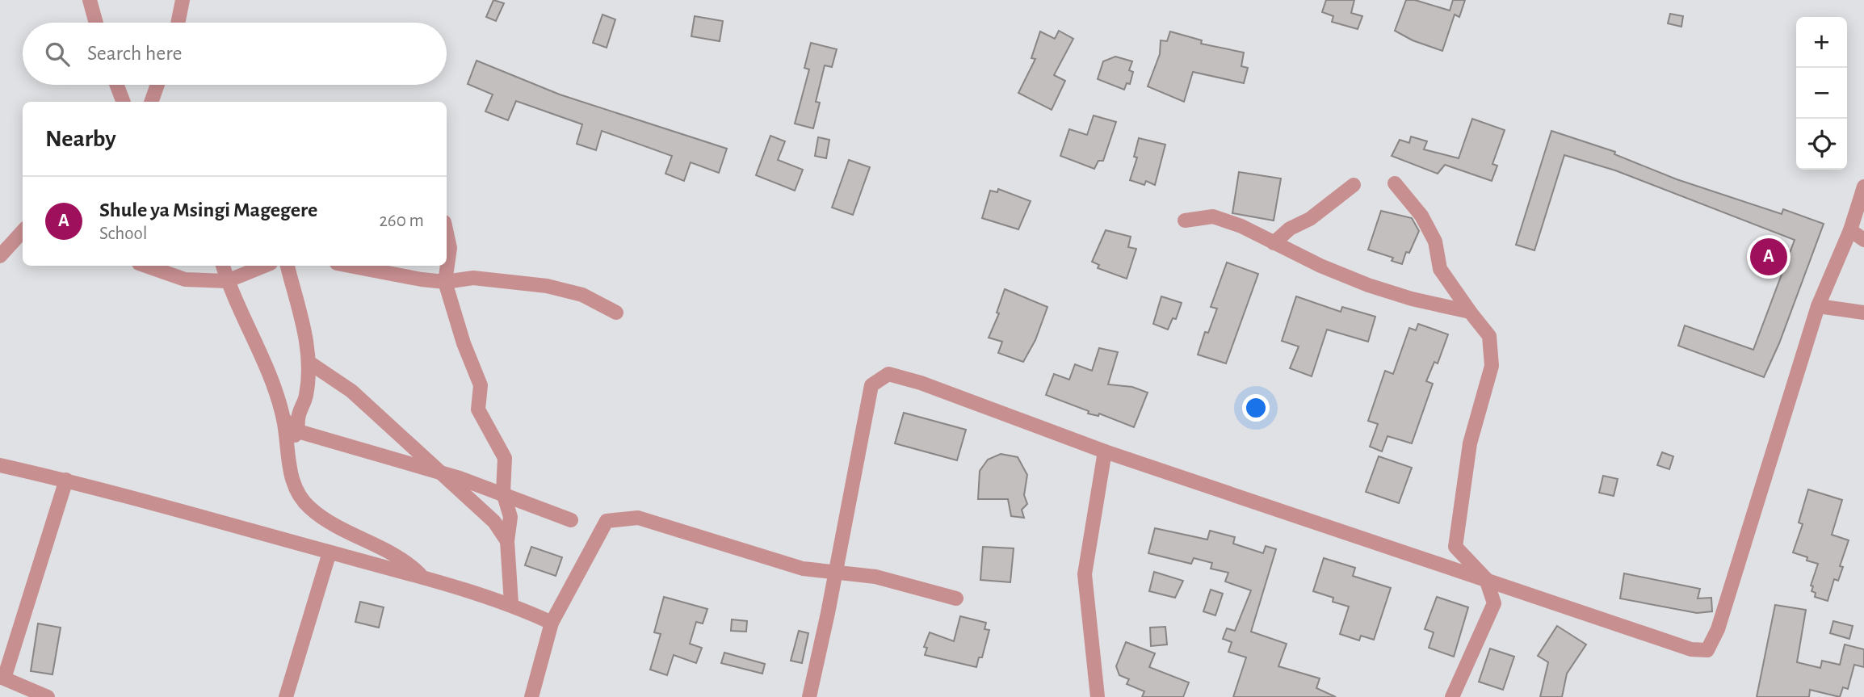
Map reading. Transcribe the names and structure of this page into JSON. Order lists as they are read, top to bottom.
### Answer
{
  "page": {
    "map_buttons": ["+", "−"],
    "search": "Search here",
    "heading": "Nearby",
    "list": [
      {
        "mark": "A",
        "name": "Shule ya Msingi Magegere",
        "note": "School",
        "value": "260 m"
      }
    ],
    "pins": "A"
  }
}
